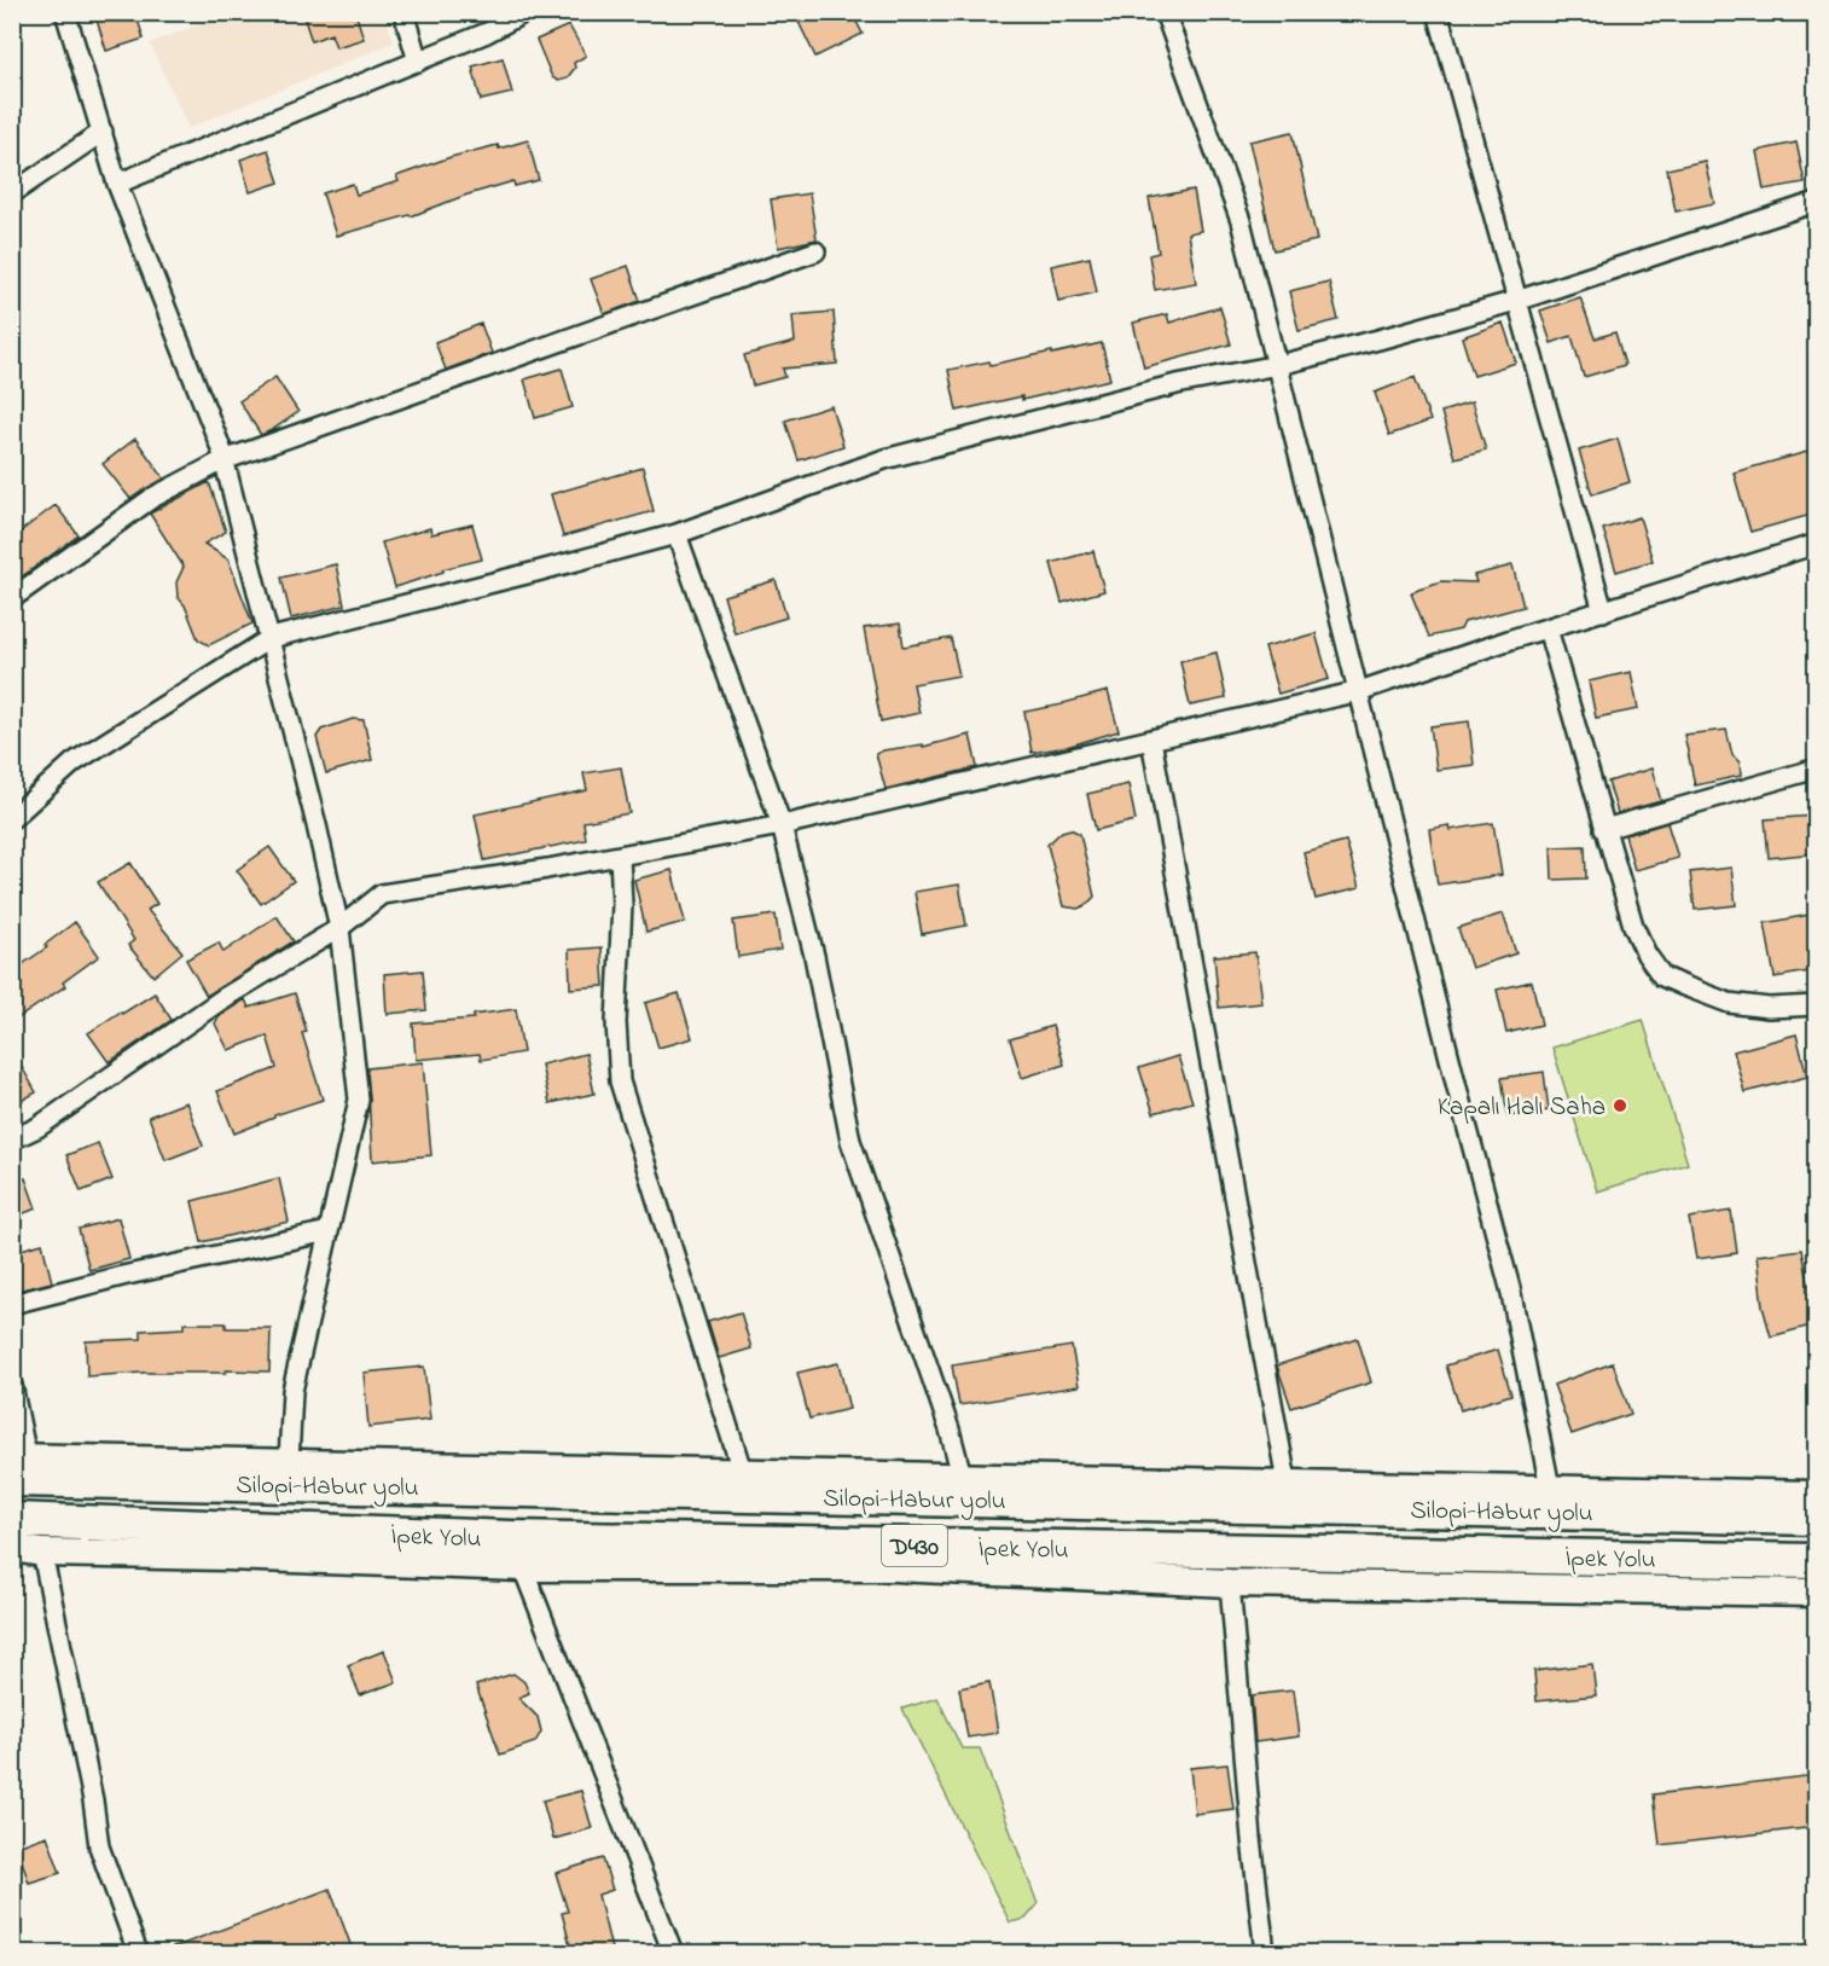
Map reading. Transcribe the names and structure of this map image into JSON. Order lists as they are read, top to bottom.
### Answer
{
  "streets": {
    "highway": ["Silopi-Habur yolu", "İpek Yolu", "D430"]
  },
  "places": ["Kapalı Halı Saha"]
}
